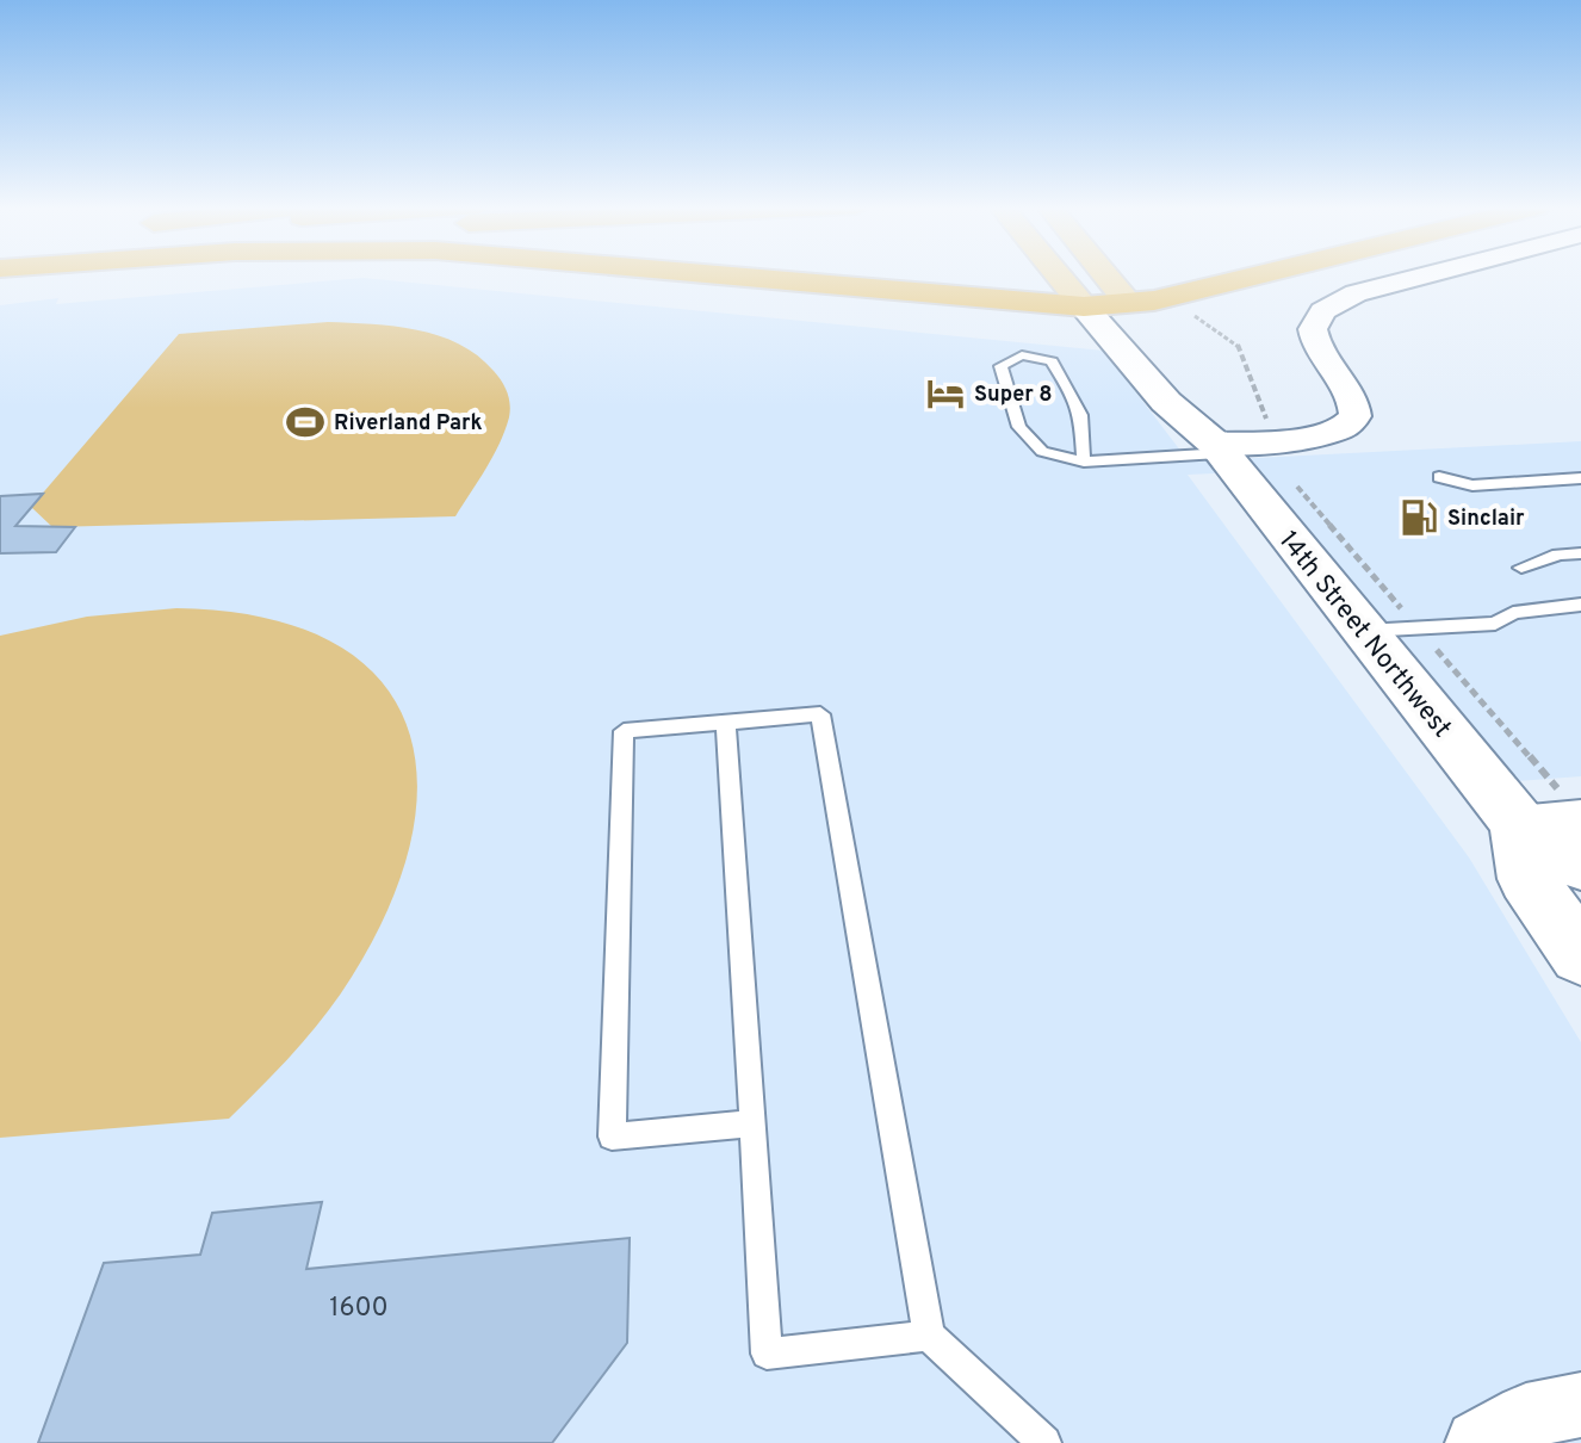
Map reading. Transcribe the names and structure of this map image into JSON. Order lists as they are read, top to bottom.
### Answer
{
  "streets": {
    "main road": ["14th Street Northwest"]
  },
  "places": {
    "hotel": ["Super 8"],
    "sports": ["Riverland Park"],
    "fuel station": ["Sinclair"]
  },
  "house_numbers": ["1600"]
}
